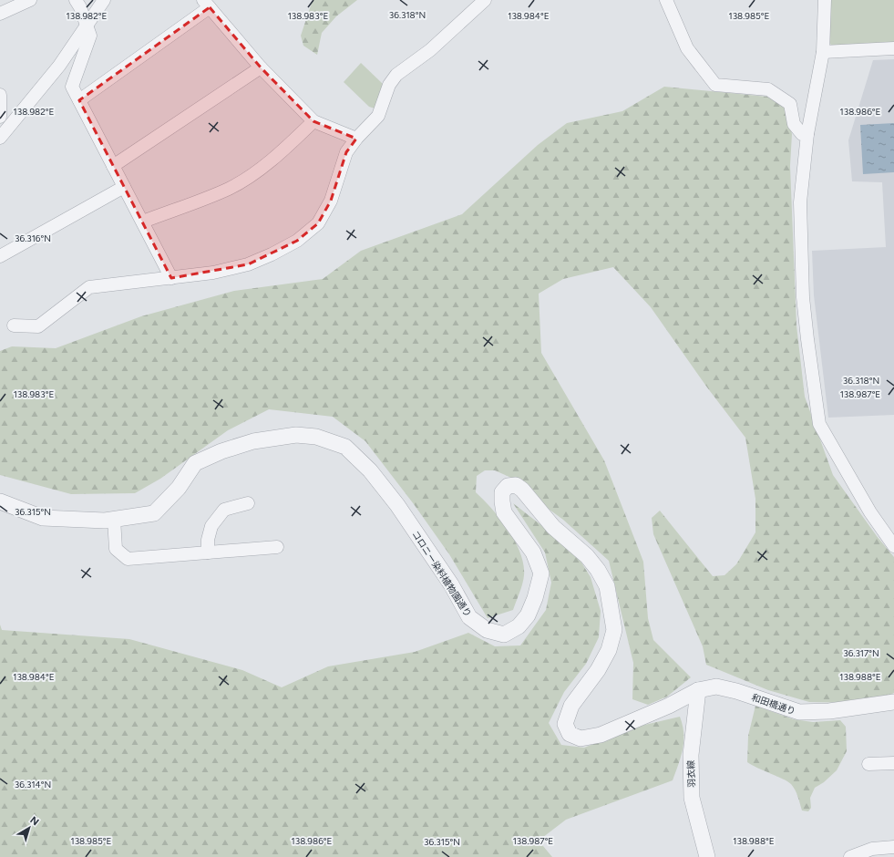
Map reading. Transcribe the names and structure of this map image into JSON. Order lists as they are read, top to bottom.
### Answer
{
  "streets": {
    "street": ["コロニー染料植物園通り", "和田橋通り", "羽衣線"]
  },
  "crossings": [
    ["コロニー染料植物園通り", "和田橋通り"],
    ["コロニー染料植物園通り", "羽衣線"],
    ["和田橋通り", "羽衣線"]
  ],
  "north": "top right",
  "coordinates": [
    "36.318°N",
    "138.983°E",
    "138.985°E",
    "138.982°E",
    "138.984°E",
    "138.986°E",
    "36.316°N",
    "138.987°E",
    "36.315°N",
    "36.317°N",
    "138.988°E",
    "36.314°N"
  ]
}
